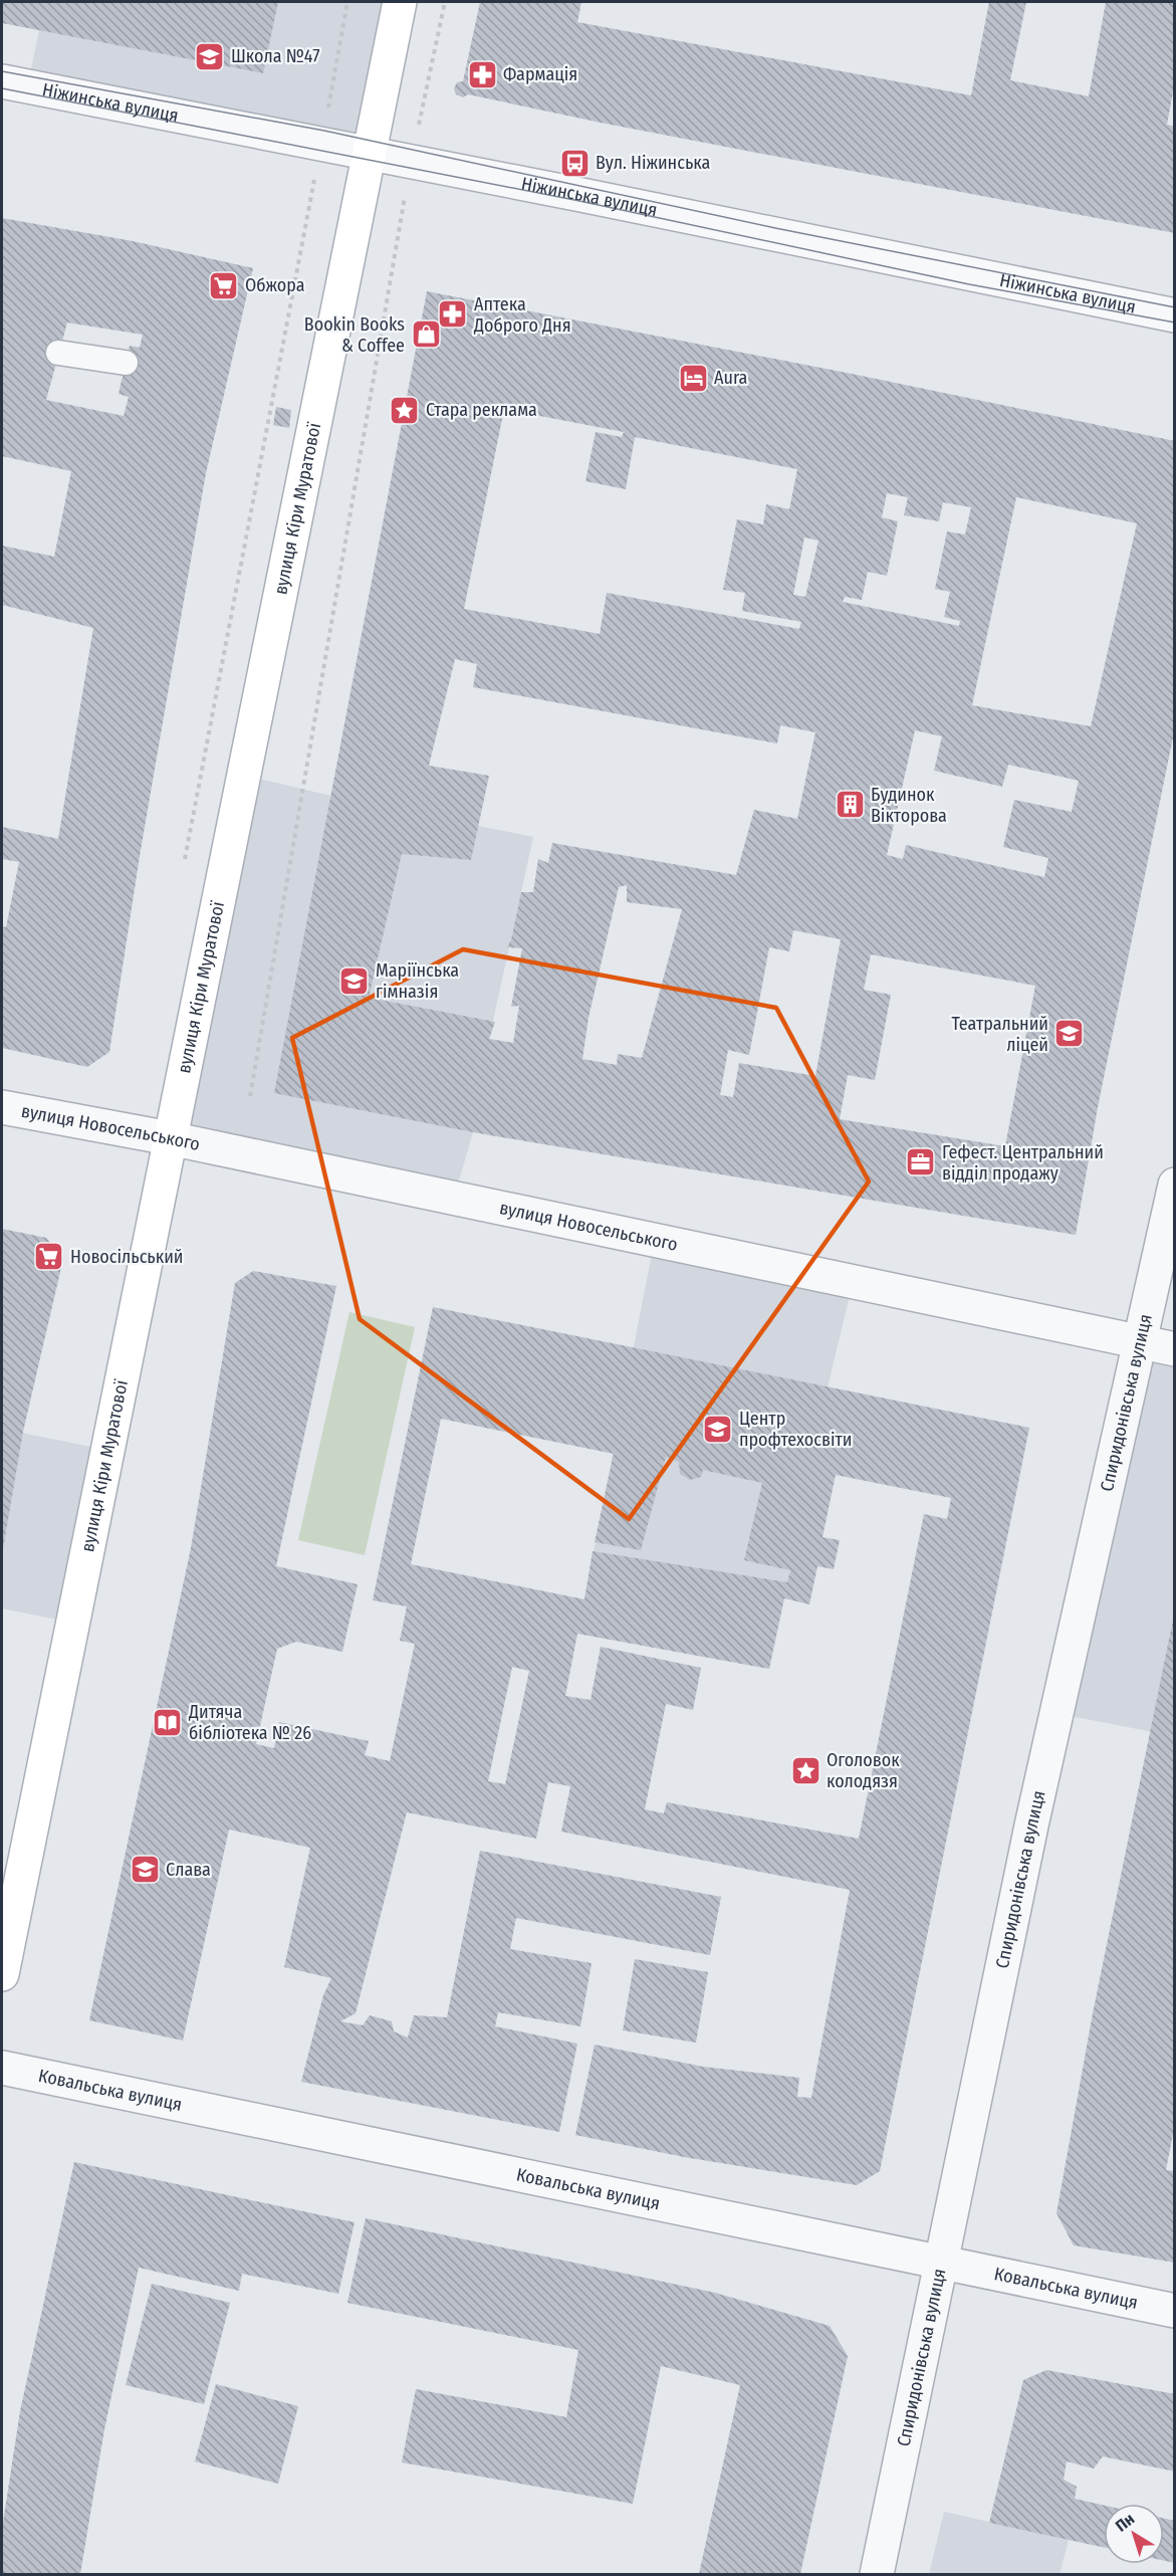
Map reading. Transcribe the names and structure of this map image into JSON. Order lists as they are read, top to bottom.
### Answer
{
  "streets": {
    "street": [
      "Ніжинська вулиця",
      "вулиця Кіри Муратової",
      "вулиця Новосельського",
      "Спиридонівська вулиця",
      "Ковальська вулиця"
    ]
  },
  "crossings": [
    ["Ніжинська вулиця", "вулиця Кіри Муратової"],
    ["вулиця Кіри Муратової", "вулиця Новосельського"],
    ["вулиця Новосельського", "Спиридонівська вулиця"],
    ["Спиридонівська вулиця", "Ковальська вулиця"]
  ],
  "places": {
    "school or university": [
      "Школа №47",
      "Маріїнська гімназія",
      "Театральний ліцей",
      "Центр профтехосвіти",
      "Слава"
    ],
    "pharmacy": ["Фармація", "Аптека Доброго Дня"],
    "bus stop": ["Вул. Ніжинська"],
    "supermarket": ["Обжора", "Новосільський"],
    "shop": ["Bookin Books & Coffee"],
    "hotel": ["Aura"],
    "place": ["Стара реклама", "Оголовок колодязя"],
    "building": ["Будинок Вікторова"],
    "office": ["Гефест. Центральний відділ продажу"],
    "library": ["Дитяча бібліотека № 26"]
  },
  "north": "top left"
}
